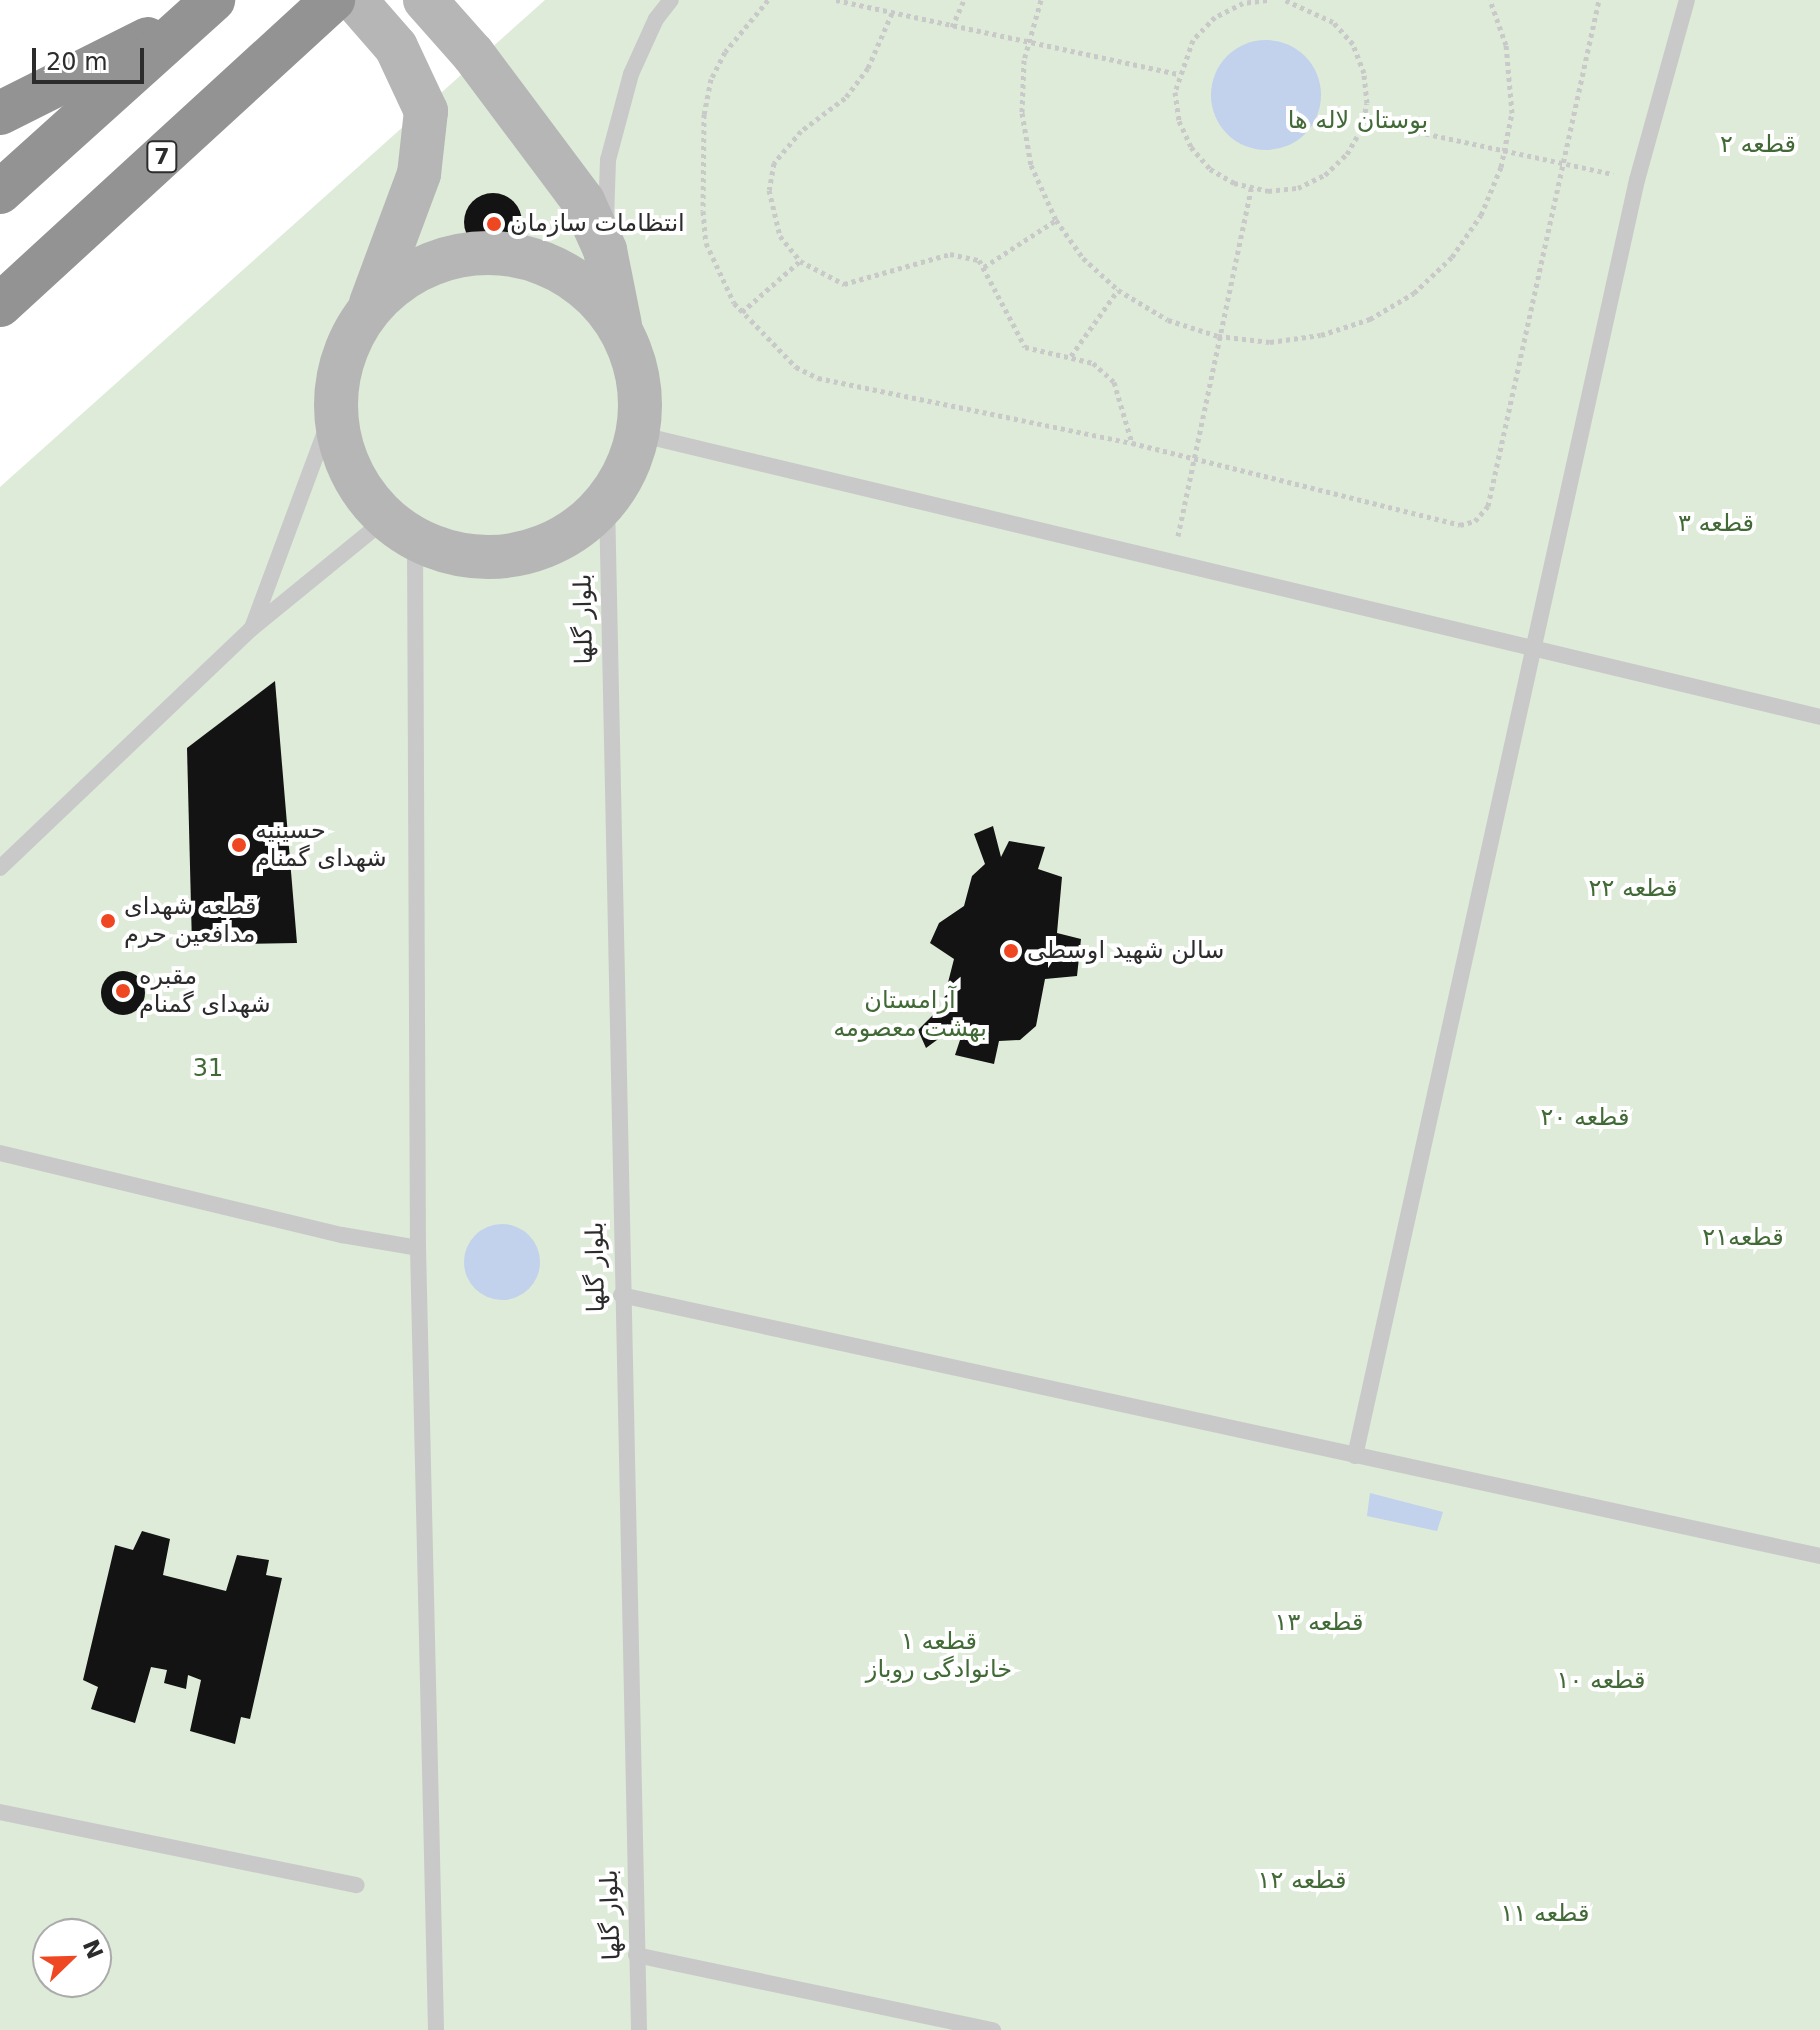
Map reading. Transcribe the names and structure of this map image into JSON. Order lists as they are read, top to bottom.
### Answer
{
  "streets": {
    "highway": ["7"],
    "lane": ["بلوار گلها"]
  },
  "parks": [
    "بوستان لاله ها",
    "قطعه ۲",
    "قطعه ۳",
    "قطعه ۲۲",
    "آرامستان بهشت معصومه",
    "31",
    "قطعه ۲۰",
    "قطعه۲۱",
    "قطعه ۱۳",
    "قطعه ۱ خانوادگی روباز",
    "قطعه ۱۰",
    "قطعه ۱۲",
    "قطعه ۱۱"
  ],
  "places": [
    "انتظامات سازمان",
    "حسینیه شهدای گمنام",
    "قطعه شهدای مدافعین حرم",
    "سالن شهید اوسطی",
    "مقبره شهدای گمنام"
  ],
  "scale_bar": "20 m",
  "north": "top right"
}
